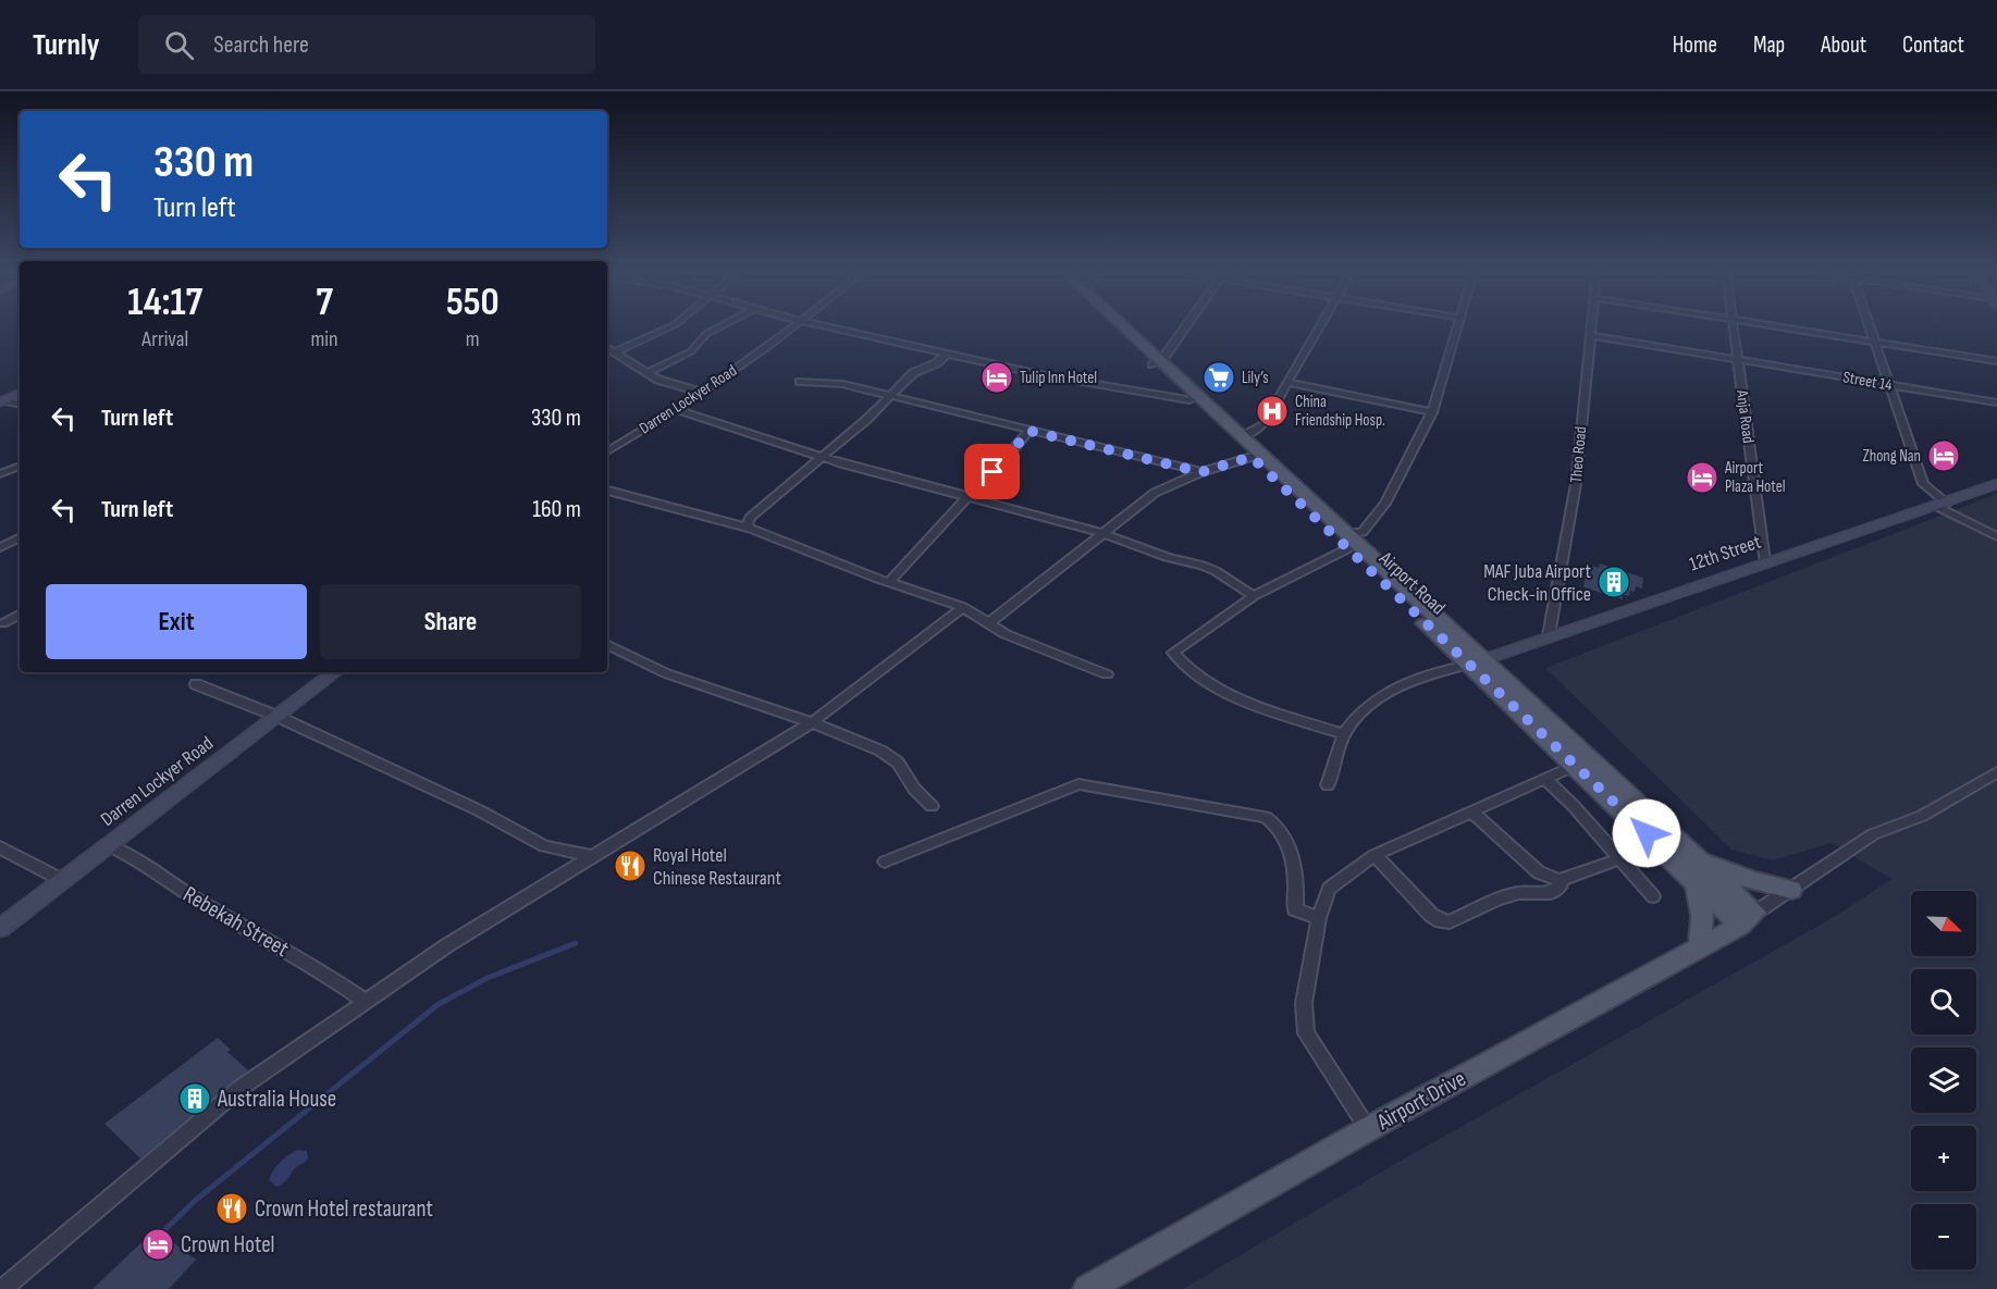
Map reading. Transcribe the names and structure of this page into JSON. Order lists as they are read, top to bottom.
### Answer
{
  "streets": {
    "main road": ["Airport Road", "Airport Drive"],
    "street": [
      "Street 14",
      "Darren Lockyer Road",
      "Anja Road",
      "Theo Road",
      "12th Street",
      "Rebekah Street"
    ]
  },
  "crossings": [
    ["Street 14", "Anja Road"],
    ["Street 14", "Theo Road"],
    ["Darren Lockyer Road", "Rebekah Street"],
    ["Anja Road", "12th Street"],
    ["Theo Road", "12th Street"],
    ["12th Street", "Airport Road"],
    ["Airport Road", "Airport Drive"]
  ],
  "places": {
    "hotel": [
      "Tulip Inn Hotel",
      "Zhong Nan",
      "Airport Plaza Hotel",
      "Crown Hotel"
    ],
    "supermarket": ["Lily’s"],
    "hospital": ["China Friendship Hosp."],
    "building": ["MAF Juba Airport Check-in Office", "Australia House"],
    "restaurant": ["Royal Hotel Chinese Restaurant", "Crown Hotel restaurant"]
  },
  "north": "bottom right",
  "page": {
    "header": "Turnly",
    "search": "Search here",
    "nav": [
      "Home",
      "Map",
      "About",
      "Contact"
    ],
    "turn": ["330 m", "Turn left"],
    "eta": [
      "14:17",
      "Arrival",
      "7",
      "min",
      "550",
      "m"
    ],
    "list": [
      {
        "name": "Turn left",
        "value": "330 m"
      },
      {
        "name": "Turn left",
        "value": "160 m"
      }
    ],
    "buttons": ["Exit", "Share"],
    "map_buttons": ["+", "−"]
  }
}
